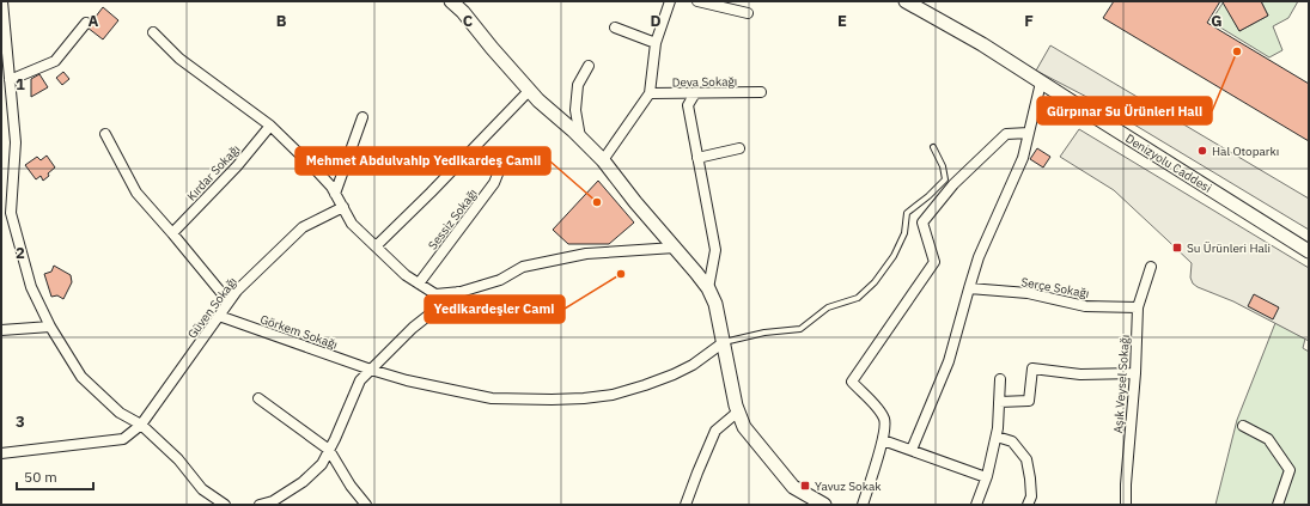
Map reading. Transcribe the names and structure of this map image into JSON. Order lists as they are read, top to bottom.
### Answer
{
  "streets": {
    "main road": ["Denizyolu Caddesi"],
    "street": [
      "Deva Sokağı",
      "Kırdar Sokağı",
      "Sessiz Sokağı",
      "Serçe Sokağı",
      "Güven Sokağı",
      "Görkem Sokağı",
      "Aşık Veysel Sokağı"
    ]
  },
  "crossings": [
    ["Serçe Sokağı", "Aşık Veysel Sokağı"],
    ["Güven Sokağı", "Görkem Sokağı"]
  ],
  "places": {
    "other": [
      "Gürpınar Su Ürünleri Hali",
      "Hal Otoparkı",
      "Mehmet Abdulvahip Yedikardeş Camii",
      "Yedikardeşler Cami"
    ],
    "transit": ["Su Ürünleri Hali", "Yavuz Sokak"]
  },
  "scale_bar": "50 m",
  "grid": {
    "columns": [
      "A",
      "B",
      "C",
      "D",
      "E",
      "F",
      "G"
    ],
    "rows": ["1", "2", "3"]
  }
}
